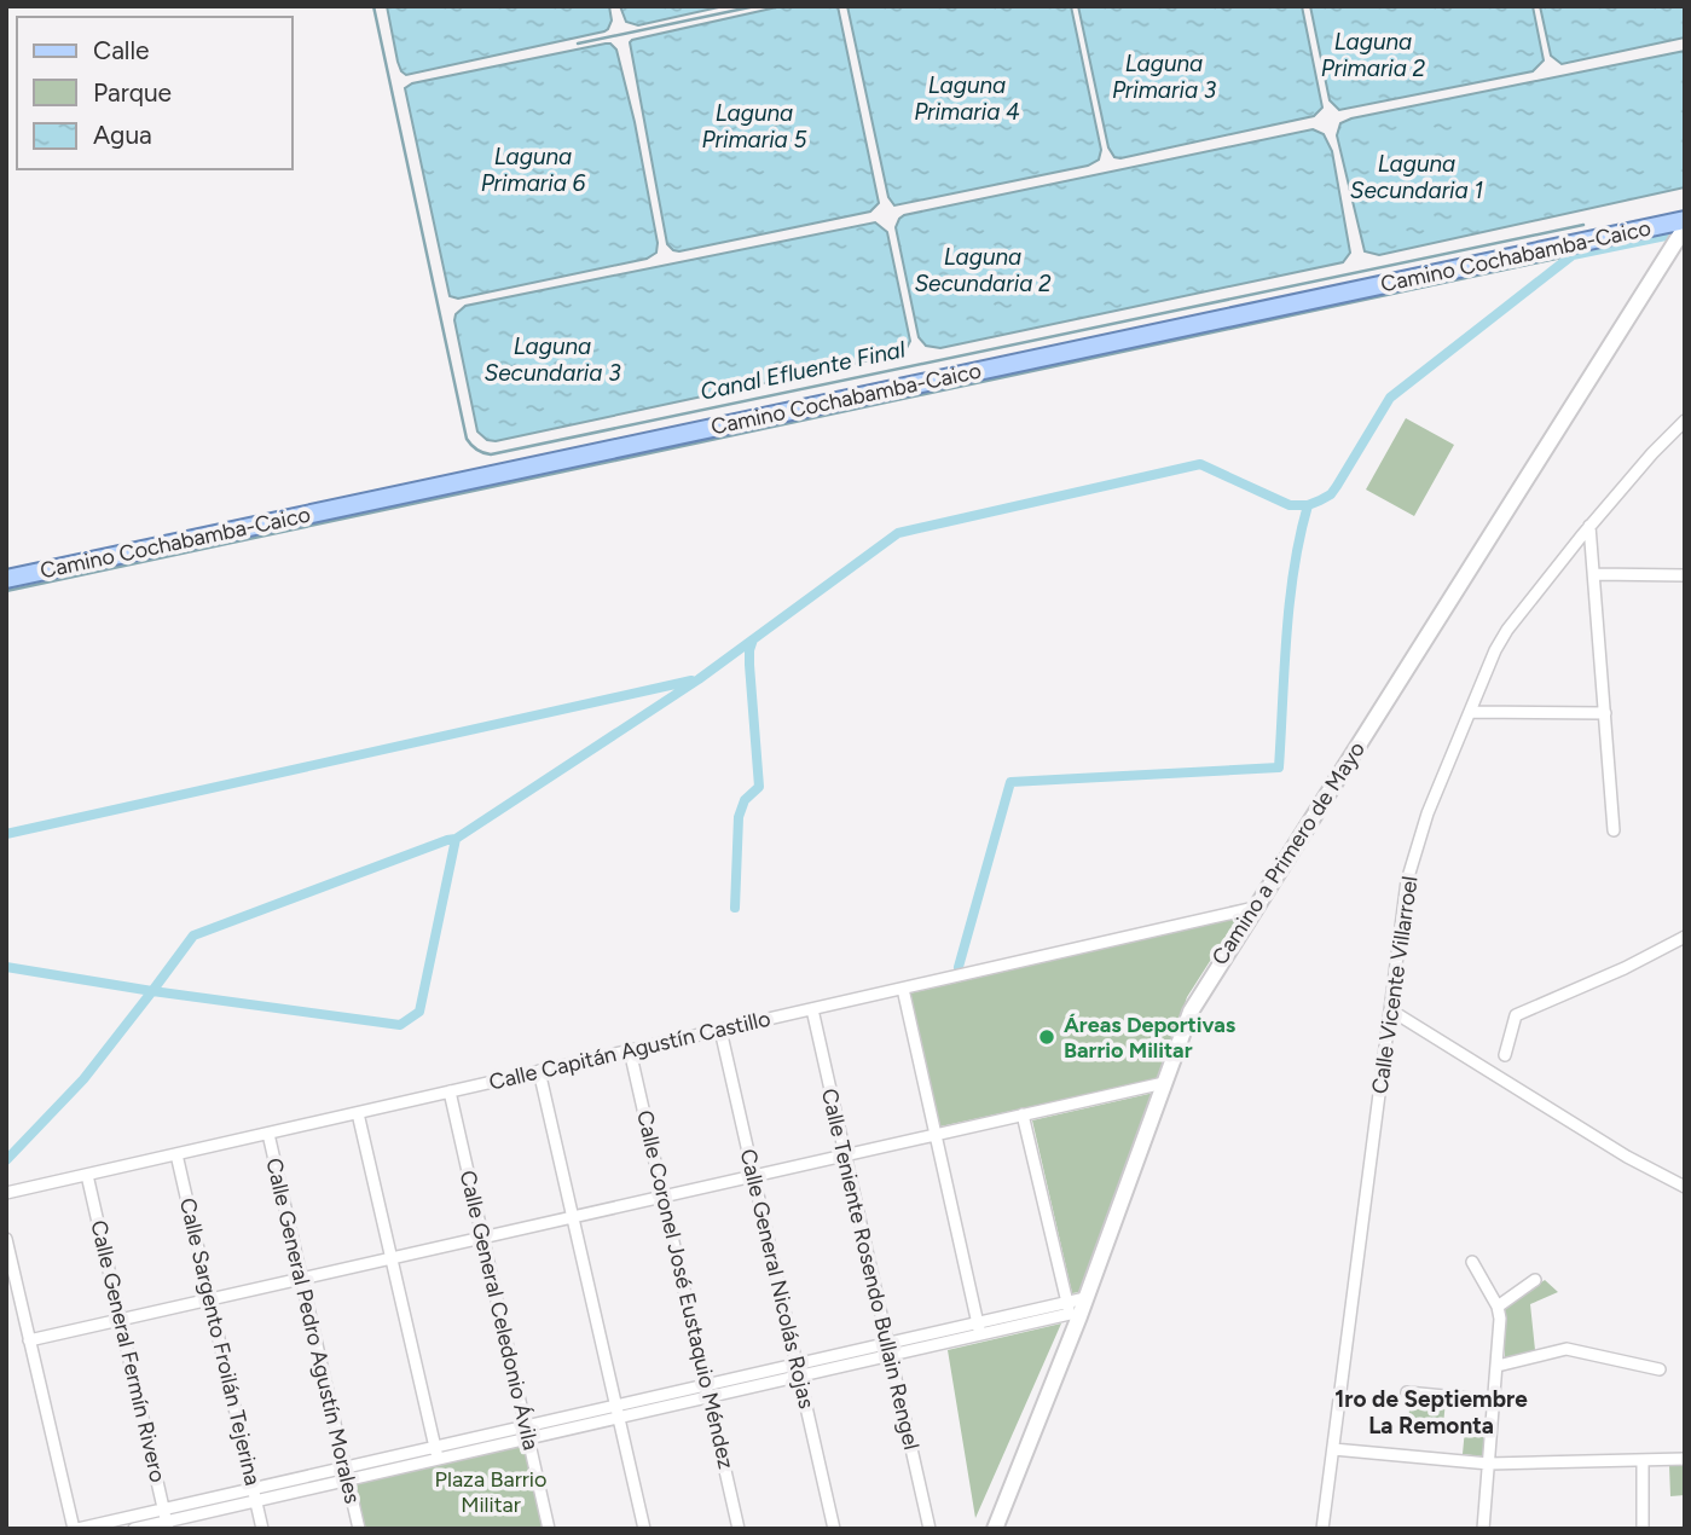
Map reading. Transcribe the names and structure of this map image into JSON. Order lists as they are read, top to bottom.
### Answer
{
  "streets": {
    "main road": ["Camino Cochabamba-Caico", "Camino a Primero de Mayo"],
    "street": [
      "Calle Vicente Villarroel",
      "Calle Capitán Agustín Castillo",
      "Calle Teniente Rosendo Bullain Rengel",
      "Calle General Nicolás Rojas",
      "Calle Coronel José Eustaquio Méndez",
      "Calle General Celedonio Ávila",
      "Calle General Pedro Agustín Morales",
      "Calle Sargento Froilán Tejerina",
      "Calle General Fermín Rivero"
    ]
  },
  "crossings": [
    ["Camino a Primero de Mayo", "Calle Capitán Agustín Castillo"],
    ["Calle Capitán Agustín Castillo", "Calle Teniente Rosendo Bullain Rengel"],
    ["Calle Capitán Agustín Castillo", "Calle General Nicolás Rojas"],
    ["Calle Capitán Agustín Castillo", "Calle Coronel José Eustaquio Méndez"],
    ["Calle Capitán Agustín Castillo", "Calle General Celedonio Ávila"],
    ["Calle Capitán Agustín Castillo", "Calle General Pedro Agustín Morales"],
    ["Calle Capitán Agustín Castillo", "Calle Sargento Froilán Tejerina"],
    ["Calle Capitán Agustín Castillo", "Calle General Fermín Rivero"]
  ],
  "districts": ["1ro de Septiembre La Remonta"],
  "water": [
    "Laguna Primaria 2",
    "Laguna Primaria 3",
    "Laguna Primaria 4",
    "Laguna Primaria 5",
    "Laguna Primaria 6",
    "Laguna Secundaria 1",
    "Laguna Secundaria 2",
    "Laguna Secundaria 3",
    "Canal Efluente Final"
  ],
  "parks": ["Plaza Barrio Militar"],
  "places": ["Áreas Deportivas Barrio Militar"],
  "legend": ["Calle", "Parque", "Agua"]
}
